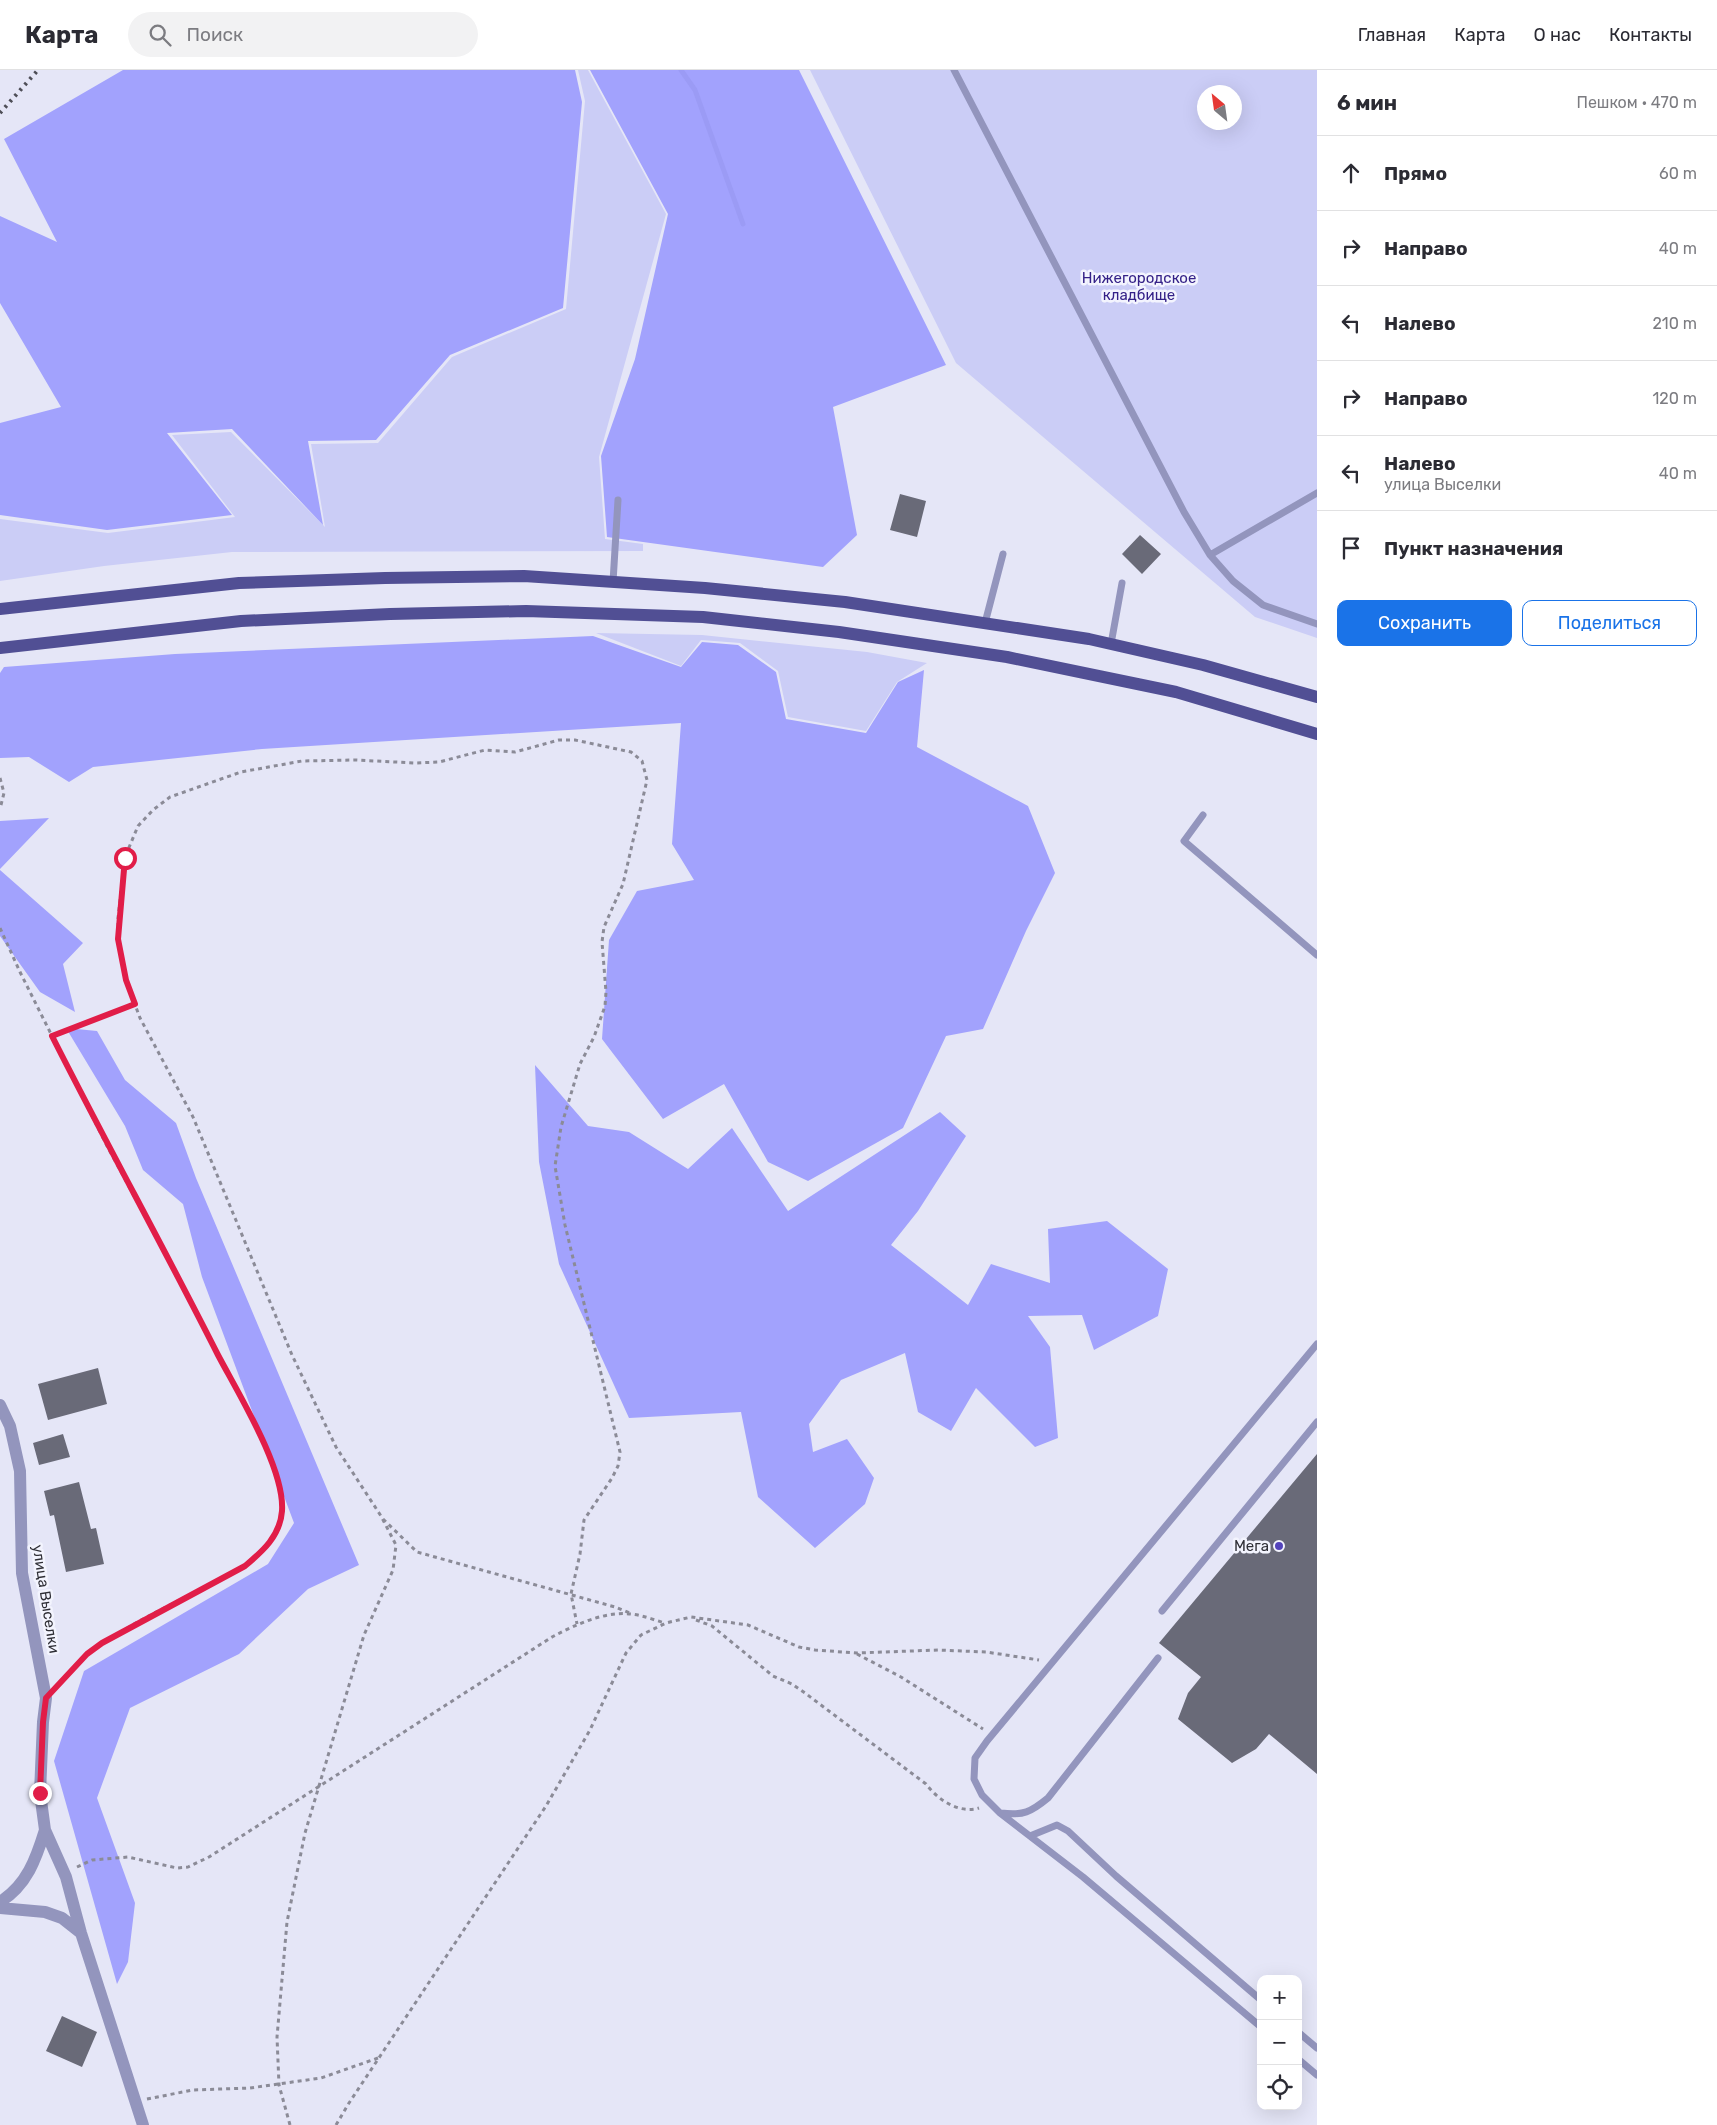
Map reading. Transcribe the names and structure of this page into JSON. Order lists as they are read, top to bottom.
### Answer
{
  "streets": {
    "street": ["улица Выселки"]
  },
  "parks": ["Нижегородское кладбище"],
  "places": ["Мега"],
  "north": "top left",
  "page": {
    "header": "Карта",
    "search": "Поиск",
    "nav": [
      "Главная",
      "Карта",
      "О нас",
      "Контакты"
    ],
    "heading": ["6 мин", "Пешком · 470 m"],
    "list": [
      ["Прямо", "60 m"],
      ["Направо", "40 m"],
      ["Налево", "210 m"],
      ["Направо", "120 m"],
      ["Налево", "улица Выселки", "40 m"],
      "Пункт назначения"
    ],
    "buttons": ["Сохранить", "Поделиться"],
    "map_buttons": ["+", "−"]
  }
}
